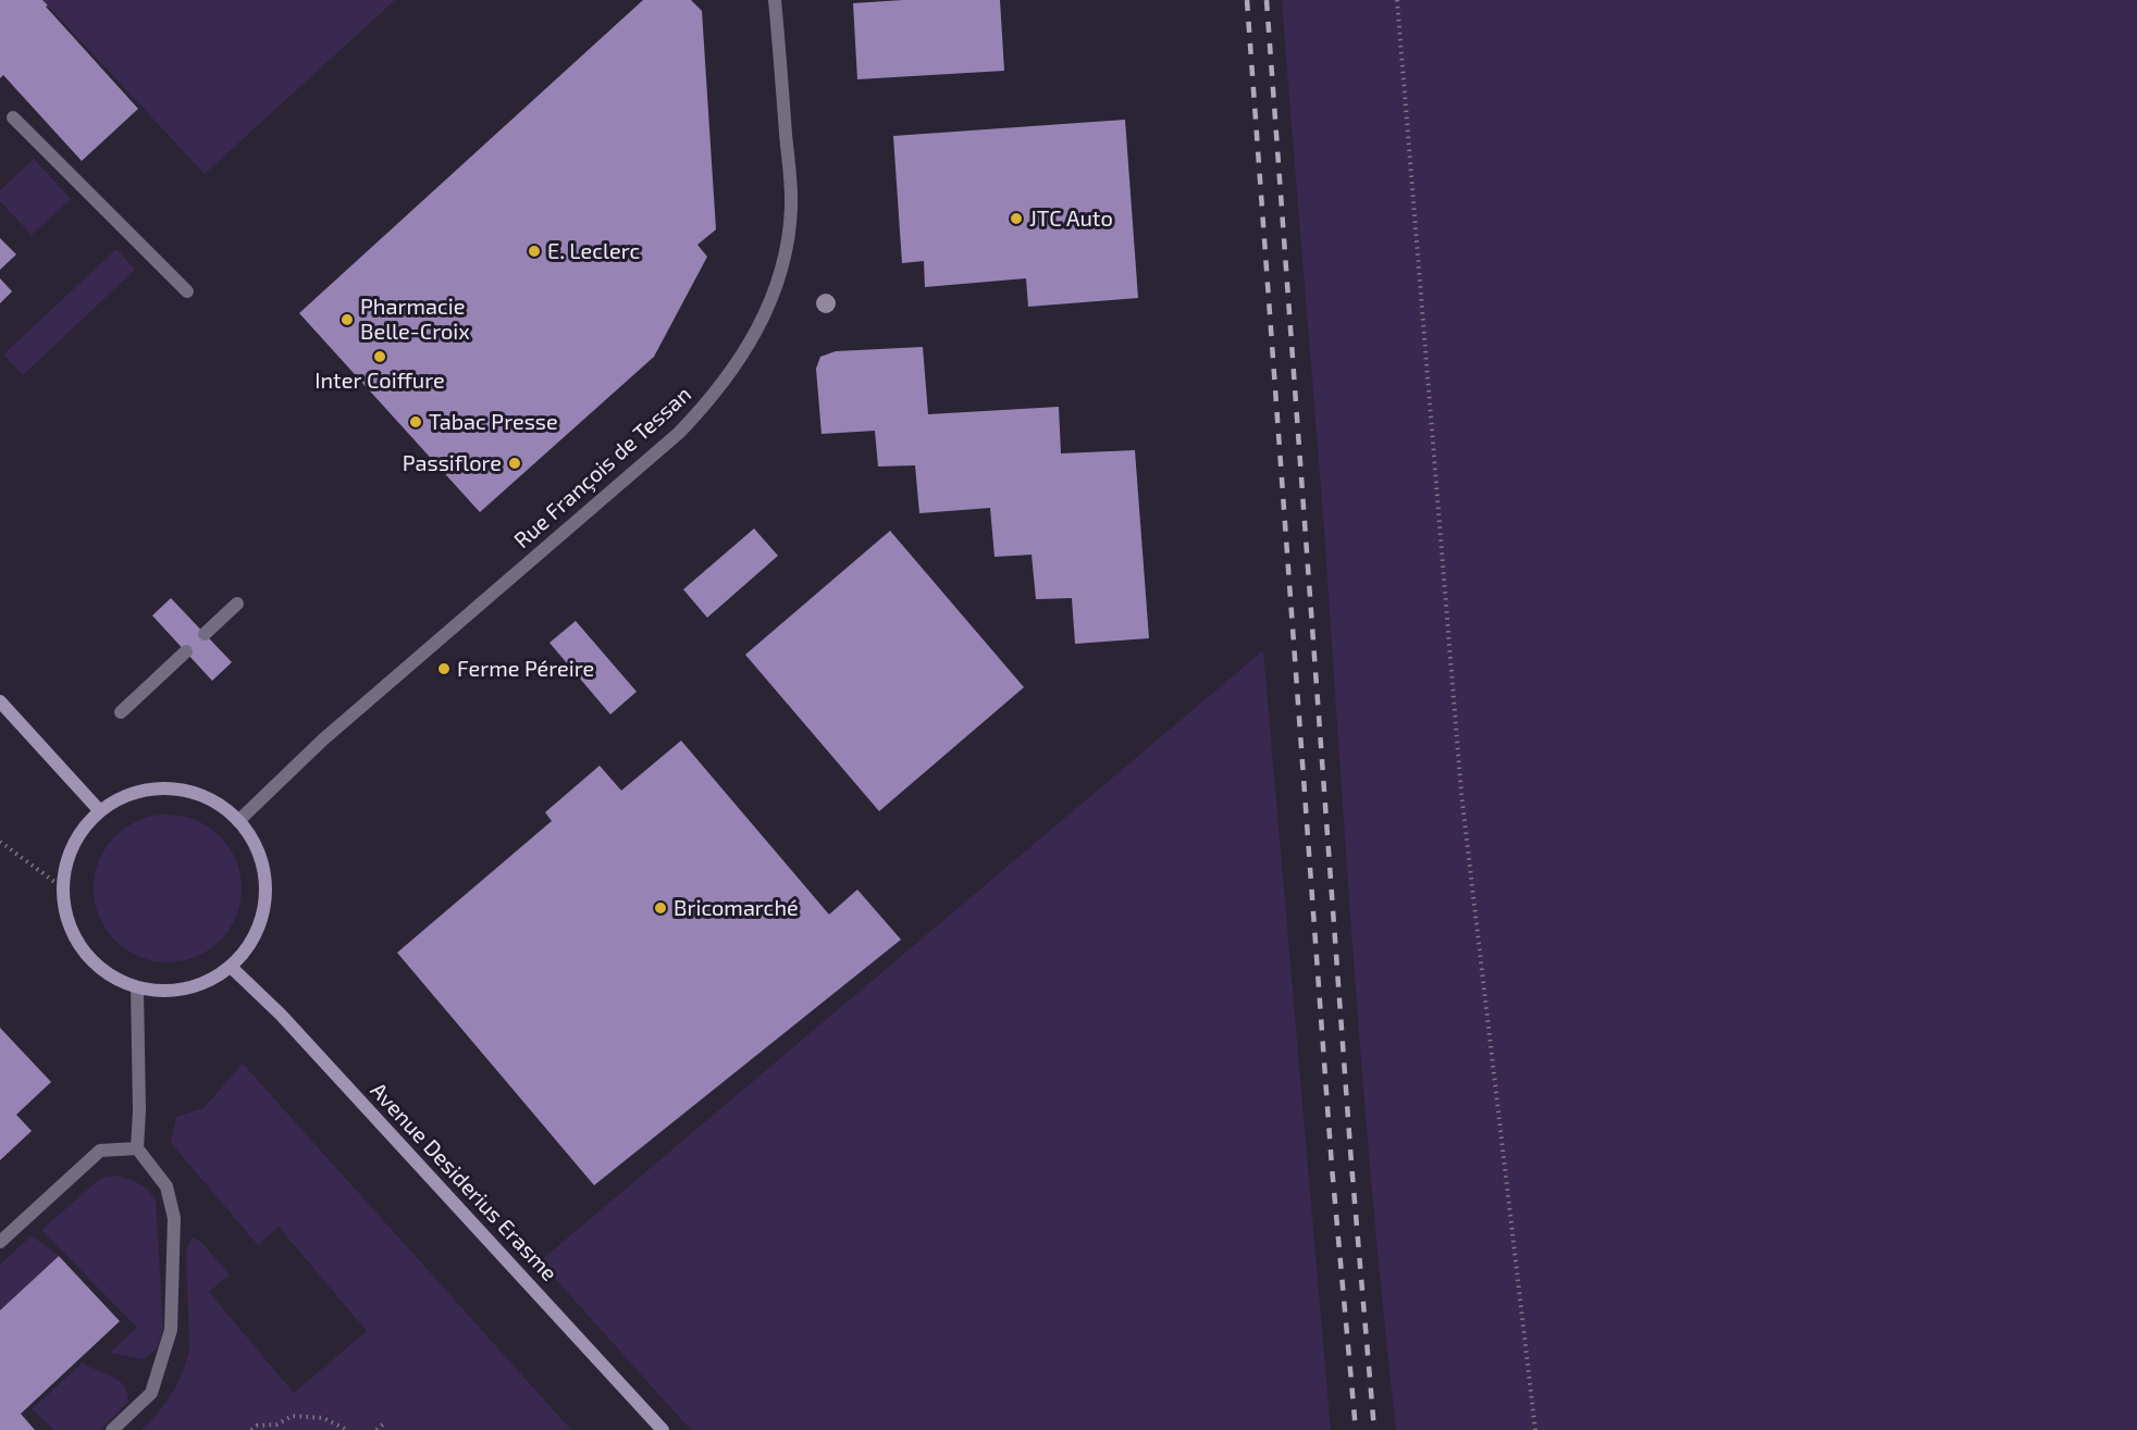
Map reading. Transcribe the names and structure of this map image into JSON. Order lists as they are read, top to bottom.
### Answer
{
  "streets": {
    "main road": ["Avenue Desiderius Erasme"],
    "street": ["Rue François de Tessan"]
  },
  "crossings": [
    ["Rue François de Tessan", "Avenue Desiderius Erasme"]
  ],
  "places": [
    "JTC Auto",
    "E. Leclerc",
    "Pharmacie Belle-Croix",
    "Inter Coiffure",
    "Tabac Presse",
    "Passiflore",
    "Ferme Péreire",
    "Bricomarché"
  ]
}
